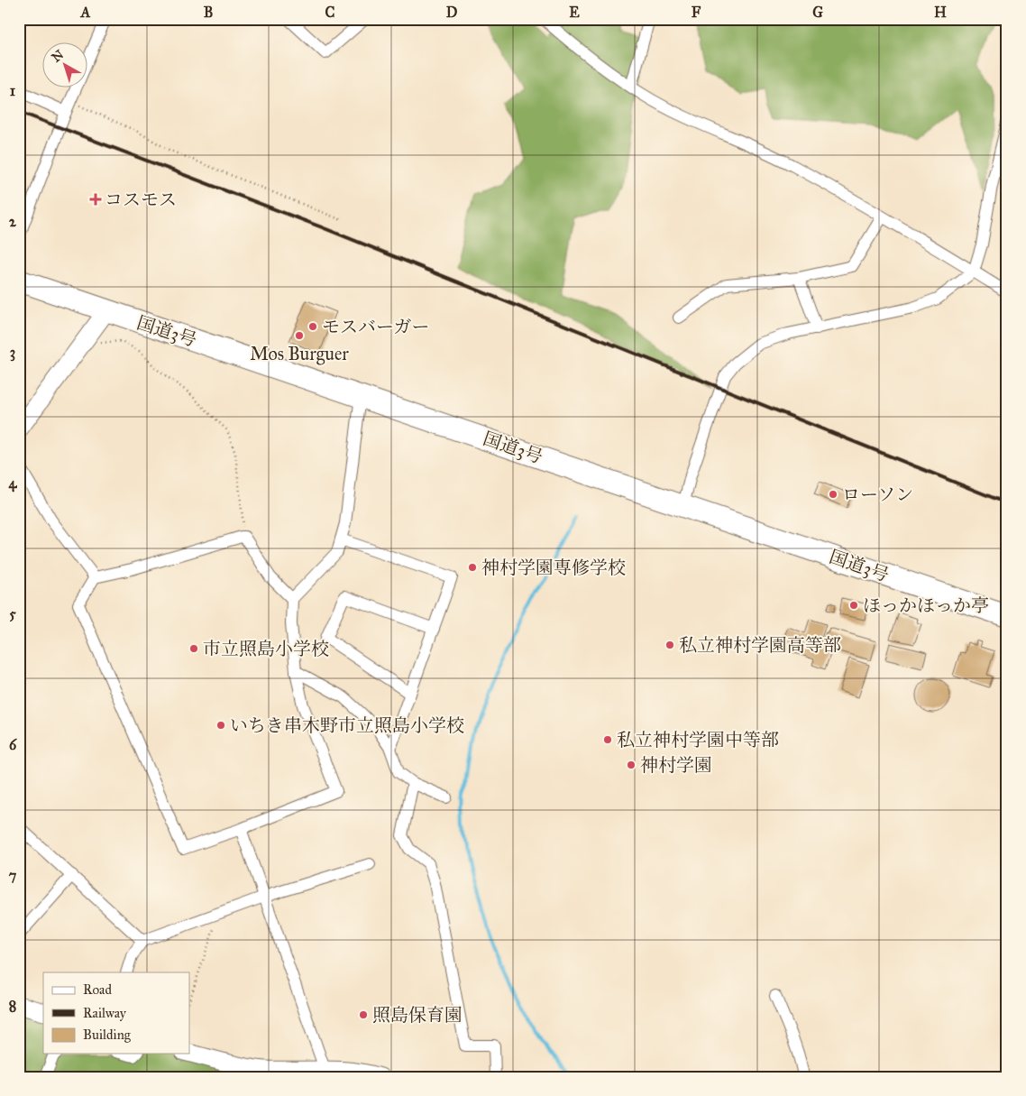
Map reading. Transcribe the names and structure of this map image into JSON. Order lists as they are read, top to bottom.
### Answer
{
  "streets": {
    "highway": ["国道3号"]
  },
  "places": {
    "health": ["コスモス"],
    "other": [
      "モスバーガー",
      "Mos Burguer",
      "ローソン",
      "神村学園専修学校",
      "ほっかほっか亭",
      "私立神村学園高等部",
      "市立照島小学校",
      "いちき串木野市立照島小学校",
      "私立神村学園中等部",
      "神村学園",
      "照島保育園"
    ]
  },
  "legend": ["Road", "Railway", "Building"],
  "north": "top left",
  "grid": {
    "columns": [
      "A",
      "B",
      "C",
      "D",
      "E",
      "F",
      "G",
      "H"
    ],
    "rows": [
      "1",
      "2",
      "3",
      "4",
      "5",
      "6",
      "7",
      "8"
    ]
  }
}
